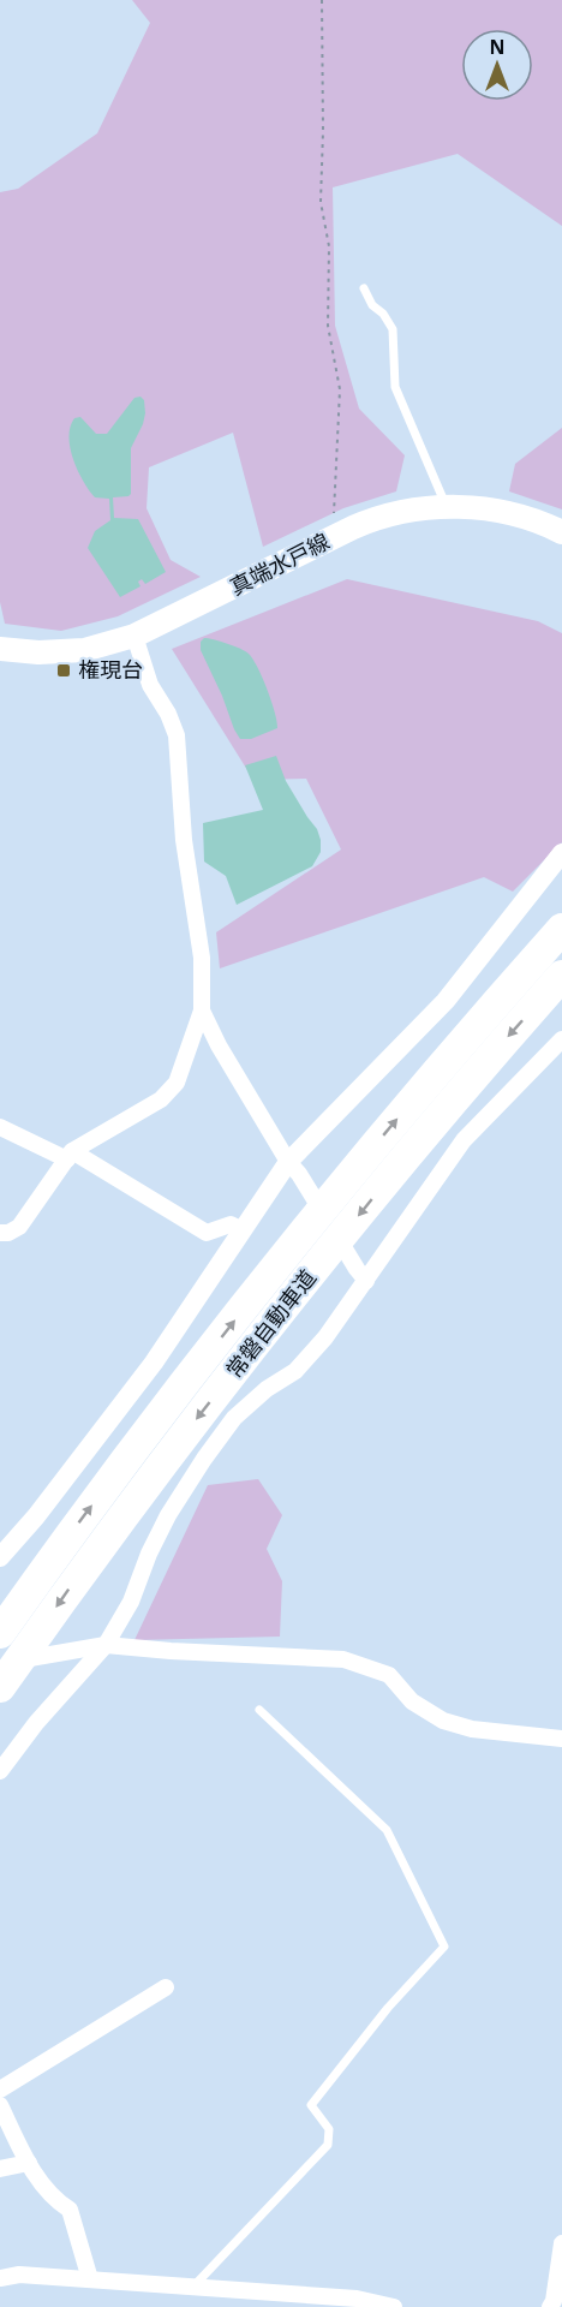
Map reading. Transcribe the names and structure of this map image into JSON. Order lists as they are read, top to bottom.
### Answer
{
  "streets": {
    "highway": ["常磐自動車道"],
    "main road": ["真端水戸線"]
  },
  "places": {
    "transit": ["権現台"]
  },
  "north": "top"
}
